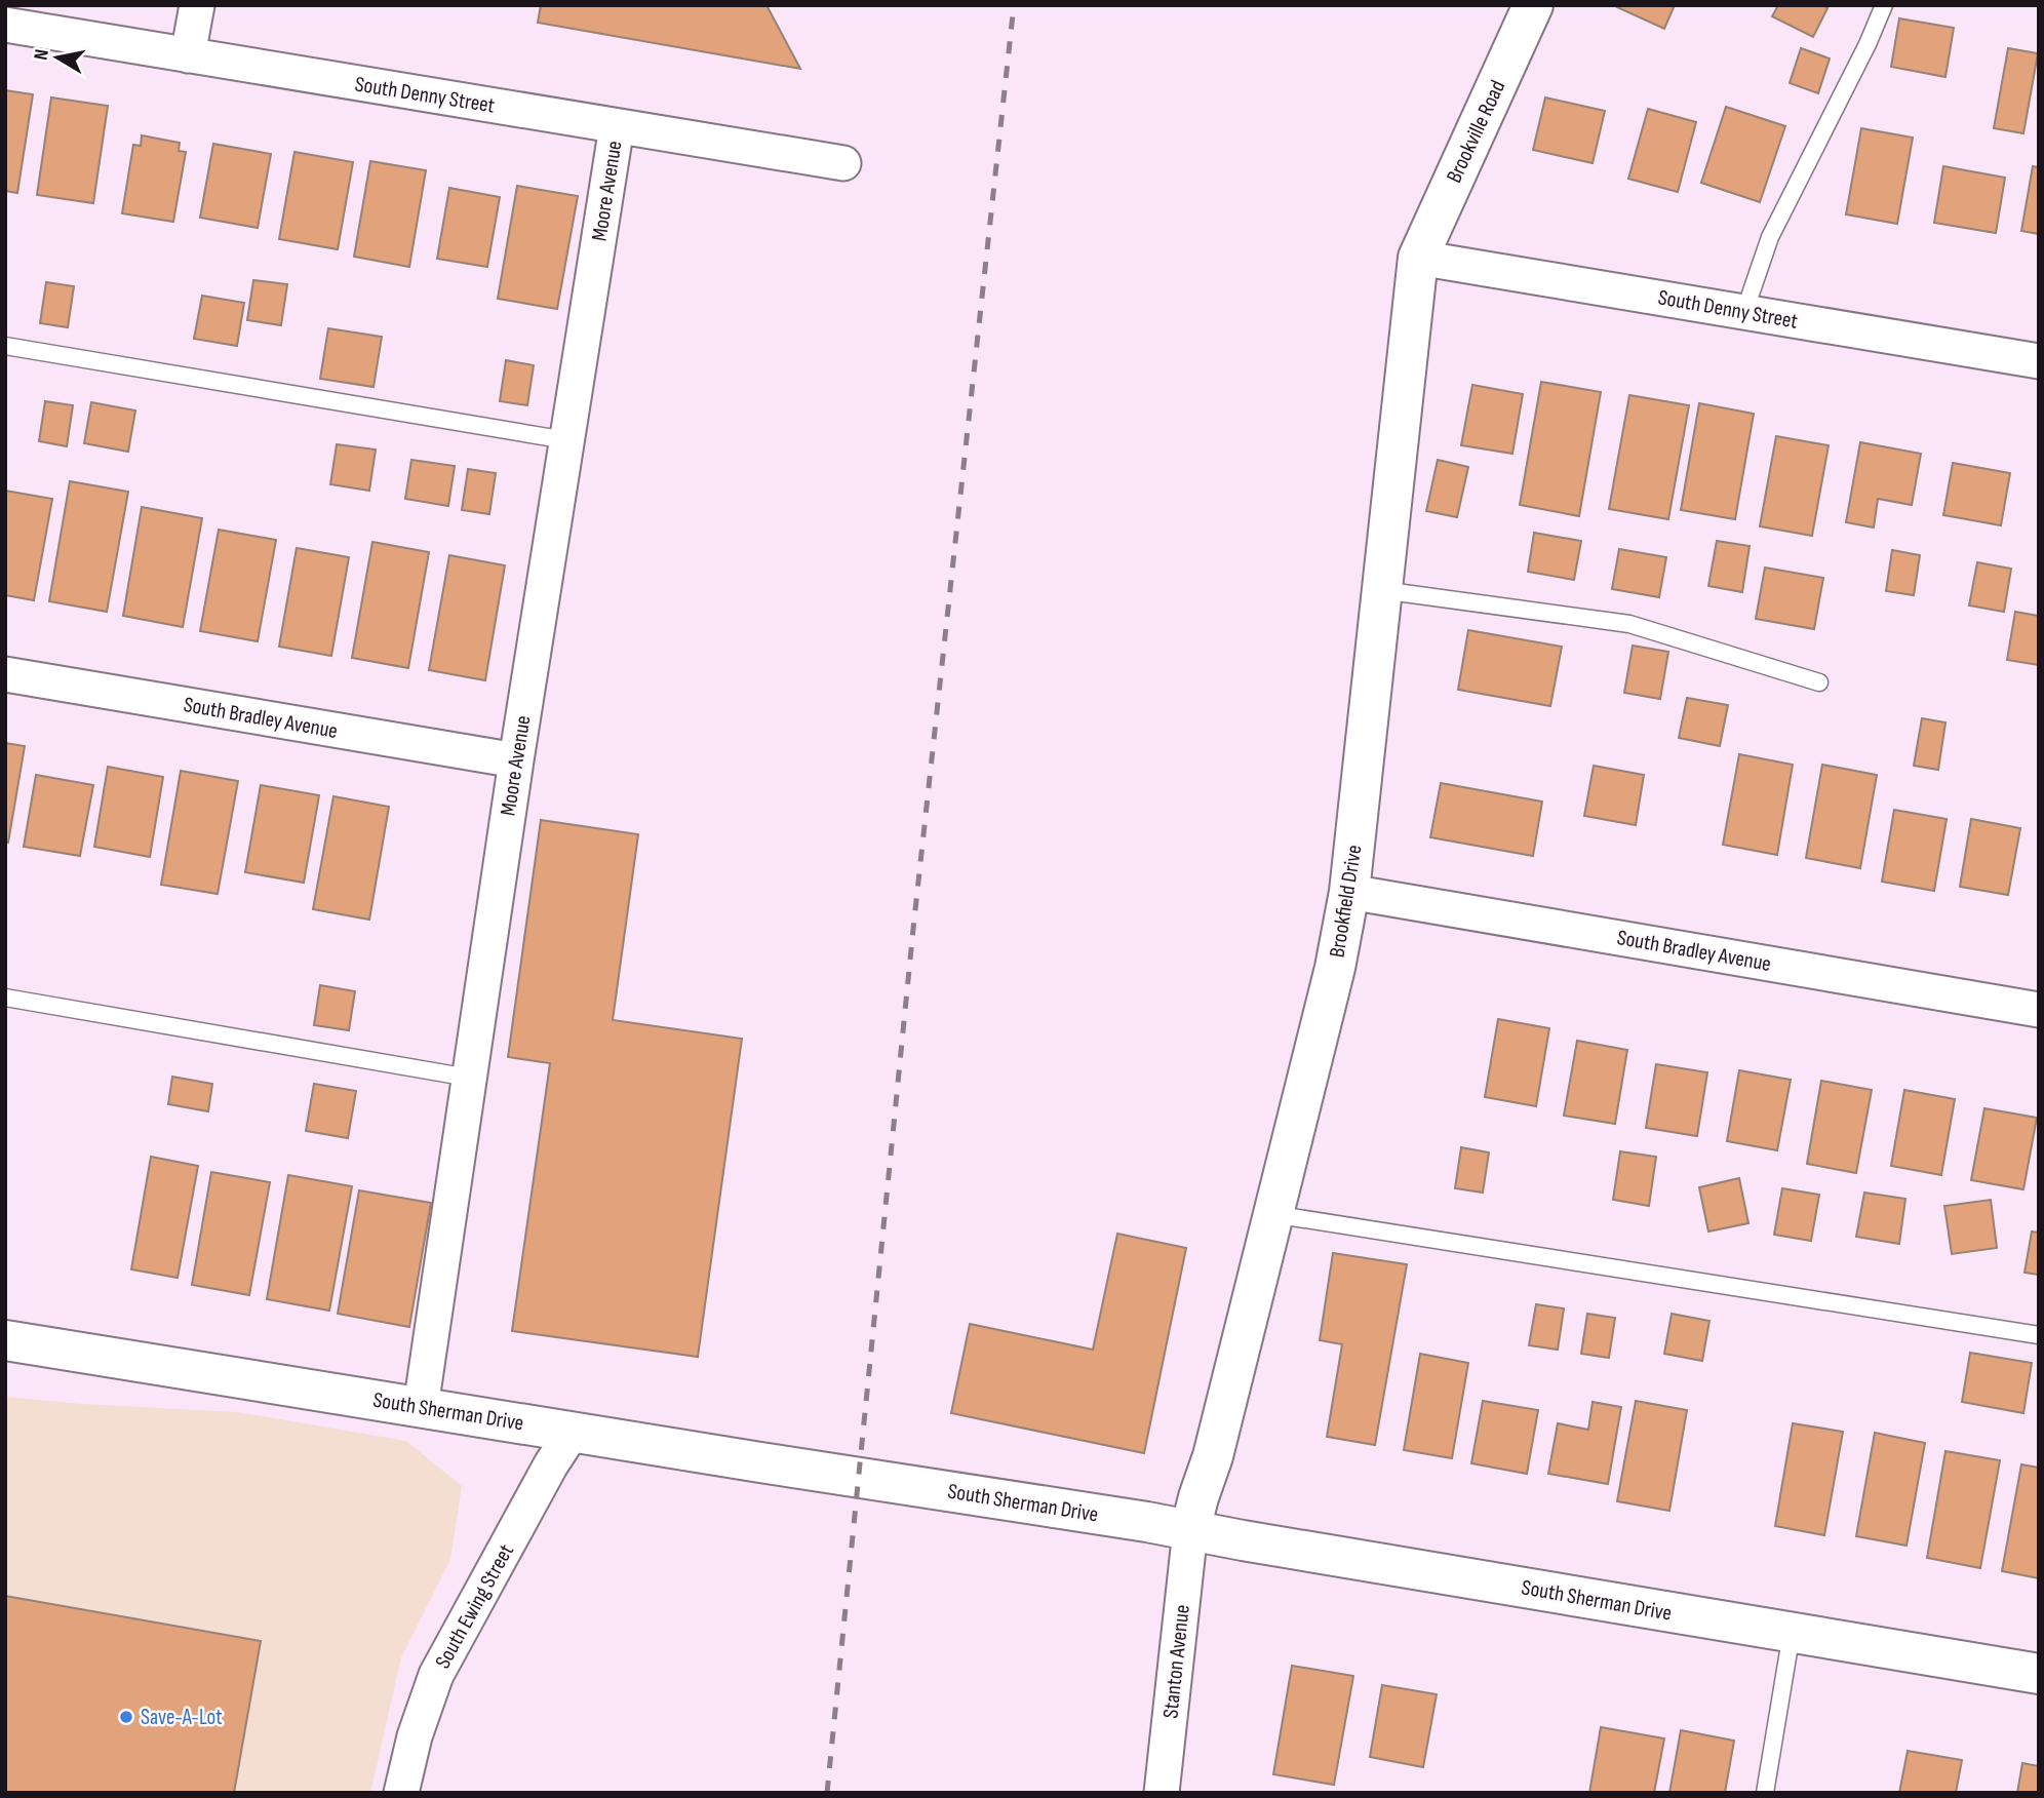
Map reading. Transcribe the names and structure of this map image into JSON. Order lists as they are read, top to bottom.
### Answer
{
  "streets": {
    "main road": ["Brookville Road", "Brookfield Drive", "South Sherman Drive"],
    "street": [
      "South Denny Street",
      "Moore Avenue",
      "South Bradley Avenue",
      "South Ewing Street",
      "Stanton Avenue"
    ]
  },
  "crossings": [
    ["South Denny Street", "Brookville Road"],
    ["South Denny Street", "Moore Avenue"],
    ["South Denny Street", "Brookfield Drive"],
    ["Brookville Road", "Brookfield Drive"],
    ["Moore Avenue", "South Bradley Avenue"],
    ["Moore Avenue", "South Sherman Drive"],
    ["South Bradley Avenue", "Brookfield Drive"],
    ["Brookfield Drive", "South Sherman Drive"],
    ["Brookfield Drive", "Stanton Avenue"],
    ["South Sherman Drive", "South Ewing Street"],
    ["South Sherman Drive", "Stanton Avenue"]
  ],
  "places": ["Save-A-Lot"],
  "north": "left"
}
